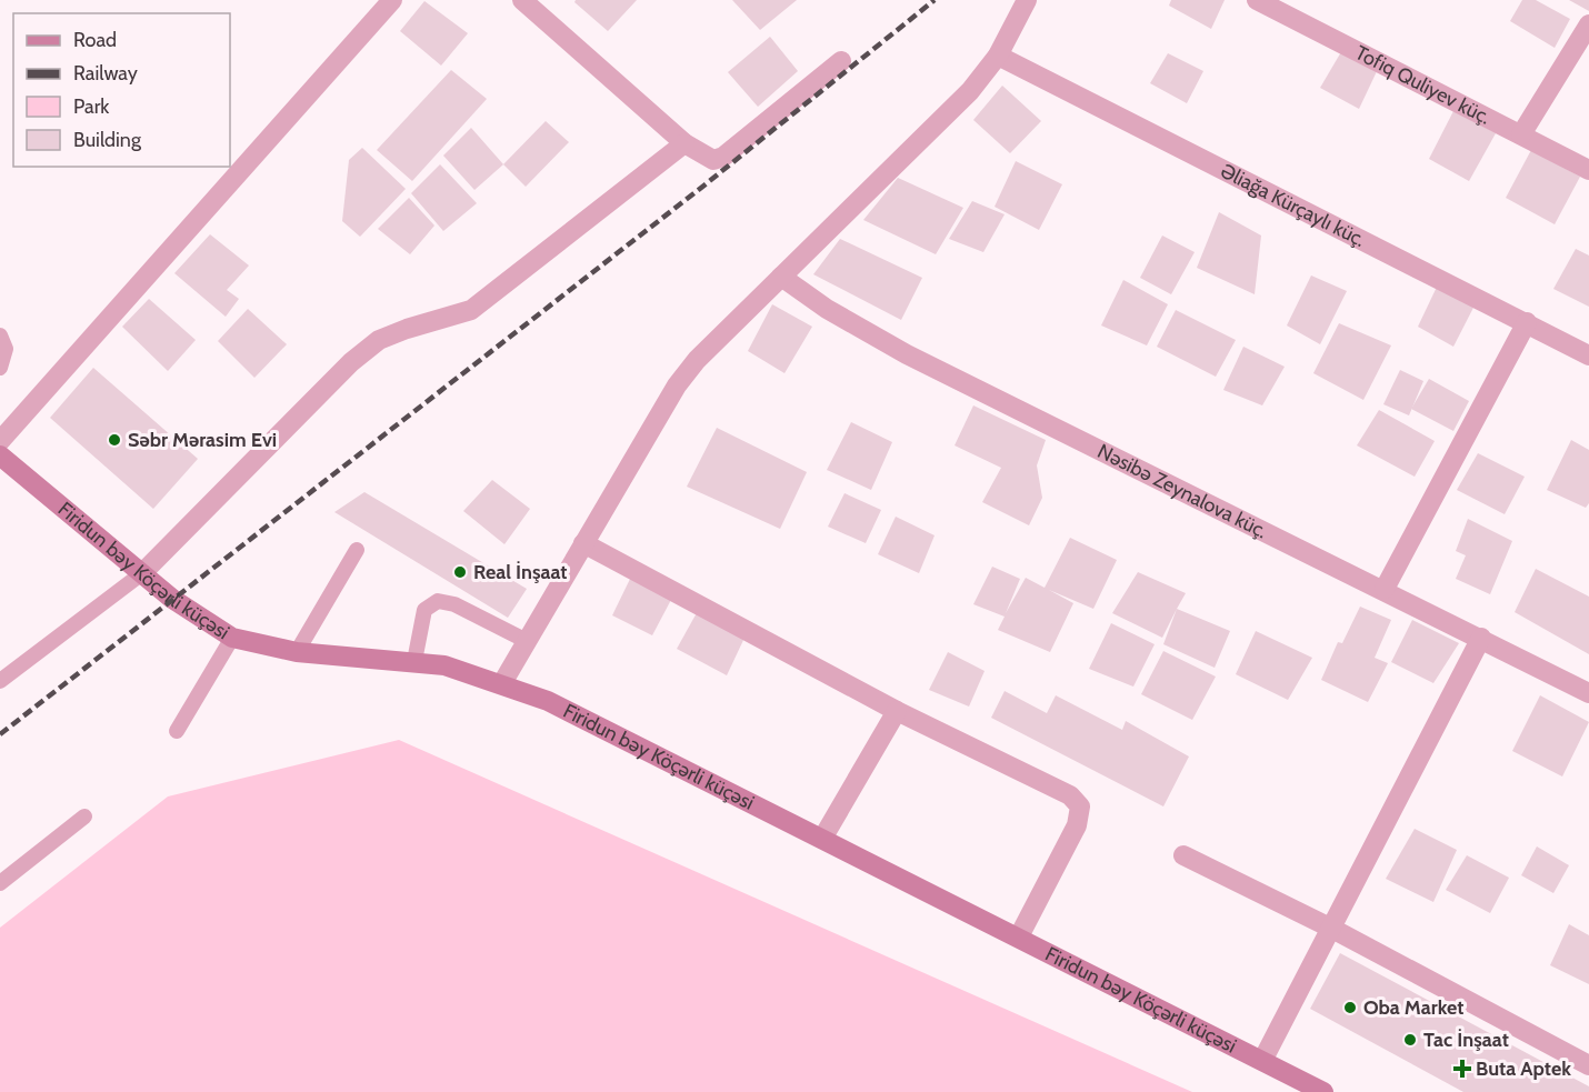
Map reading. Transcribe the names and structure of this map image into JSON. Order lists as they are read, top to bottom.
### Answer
{
  "streets": {
    "street": [
      "Tofiq Quliyev küç.",
      "Əliağa Kürçaylı küç.",
      "Nəsibə Zeynalova küç.",
      "Firidun bəy Köçərli küçəsi"
    ]
  },
  "places": {
    "other": [
      "Səbr Mərasim Evi",
      "Real İnşaat",
      "Oba Market",
      "Tac İnşaat"
    ],
    "health": ["Buta Aptek"]
  },
  "legend": [
    "Road",
    "Railway",
    "Park",
    "Building"
  ]
}
